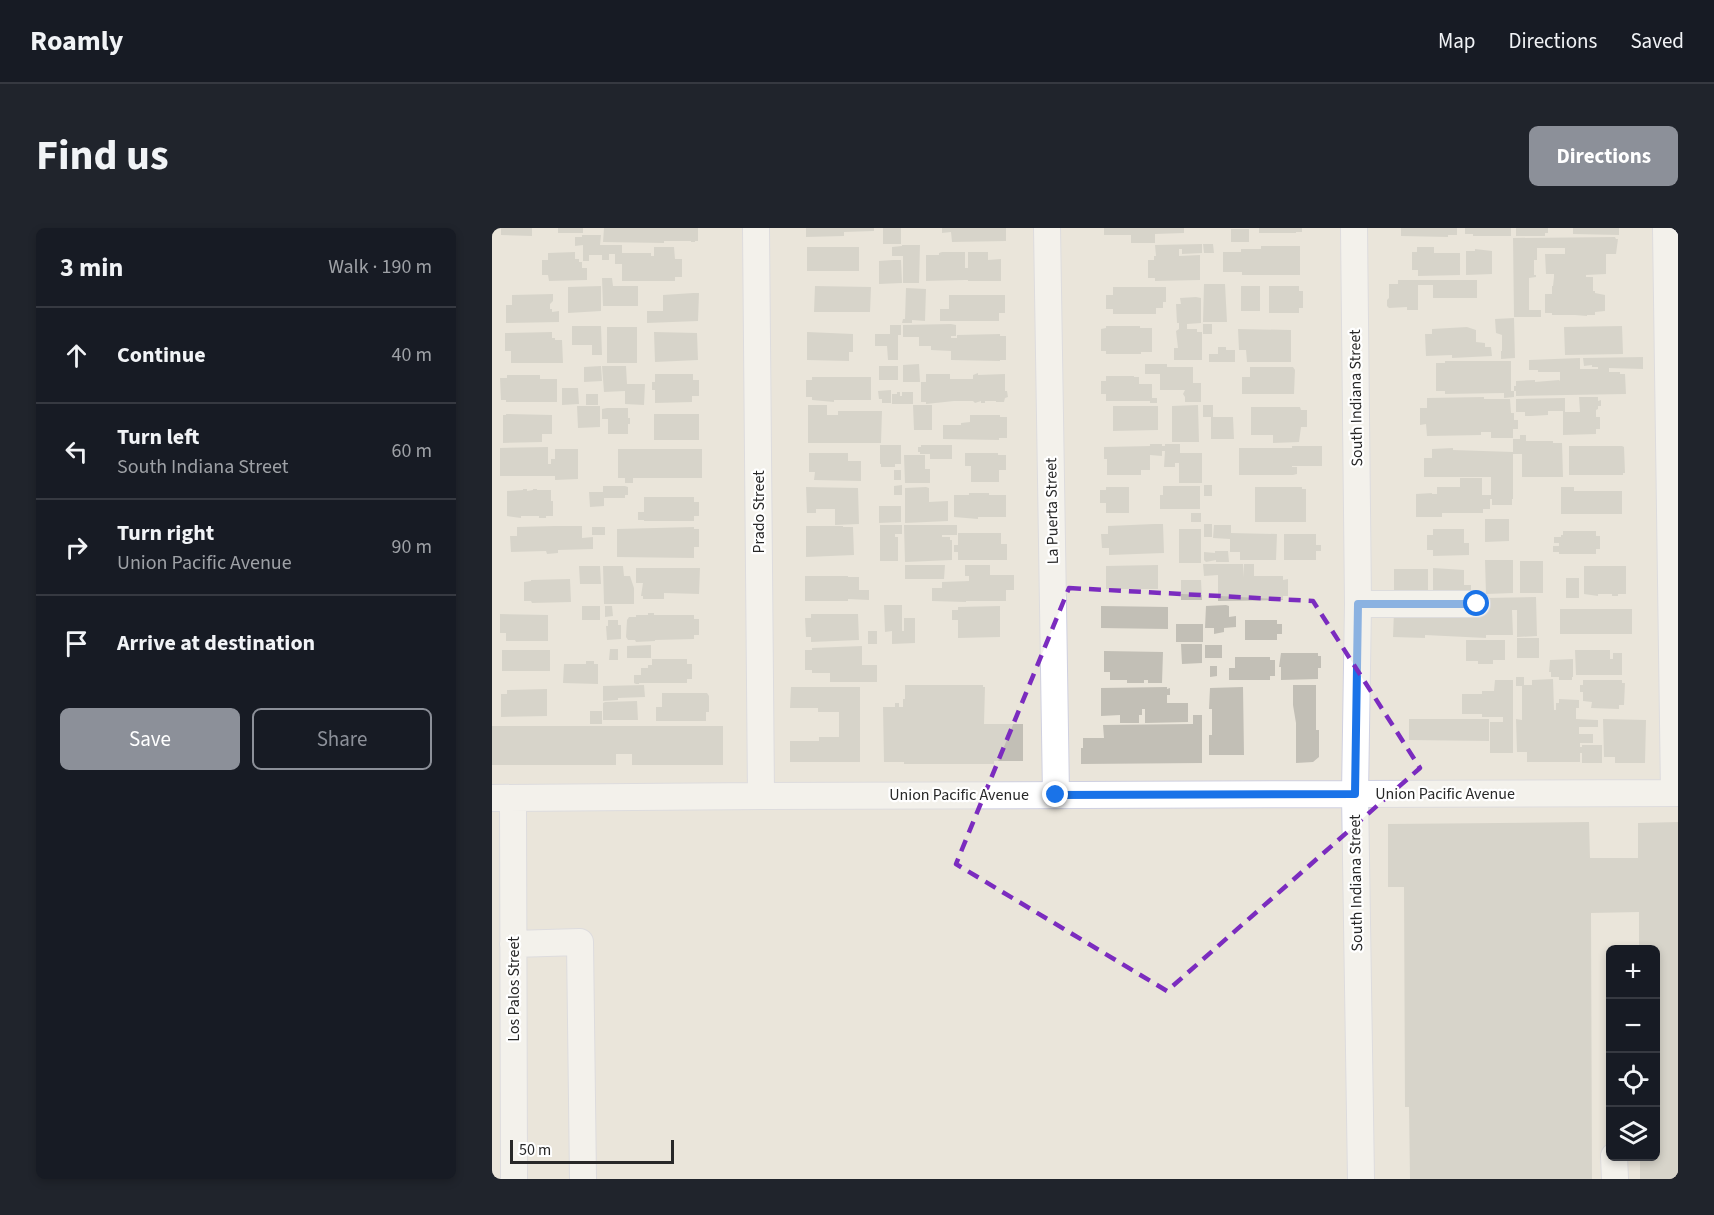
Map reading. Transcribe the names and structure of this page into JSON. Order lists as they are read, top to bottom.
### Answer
{
  "streets": {
    "street": [
      "South Indiana Street",
      "La Puerta Street",
      "Prado Street",
      "Union Pacific Avenue",
      "Los Palos Street"
    ]
  },
  "crossings": [
    ["South Indiana Street", "Union Pacific Avenue"],
    ["La Puerta Street", "Union Pacific Avenue"],
    ["Prado Street", "Union Pacific Avenue"],
    ["Union Pacific Avenue", "Los Palos Street"]
  ],
  "scale_bar": "50 m",
  "page": {
    "header": "Roamly",
    "nav": ["Map", "Directions", "Saved"],
    "title": "Find us",
    "buttons": [
      "Directions",
      ["Save", "Share"]
    ],
    "heading": ["3 min", "Walk · 190 m"],
    "list": [
      ["Continue", "40 m"],
      ["Turn left", "South Indiana Street", "60 m"],
      ["Turn right", "Union Pacific Avenue", "90 m"],
      "Arrive at destination"
    ],
    "map_buttons": ["+", "−"],
    "scale": "50 m"
  }
}
